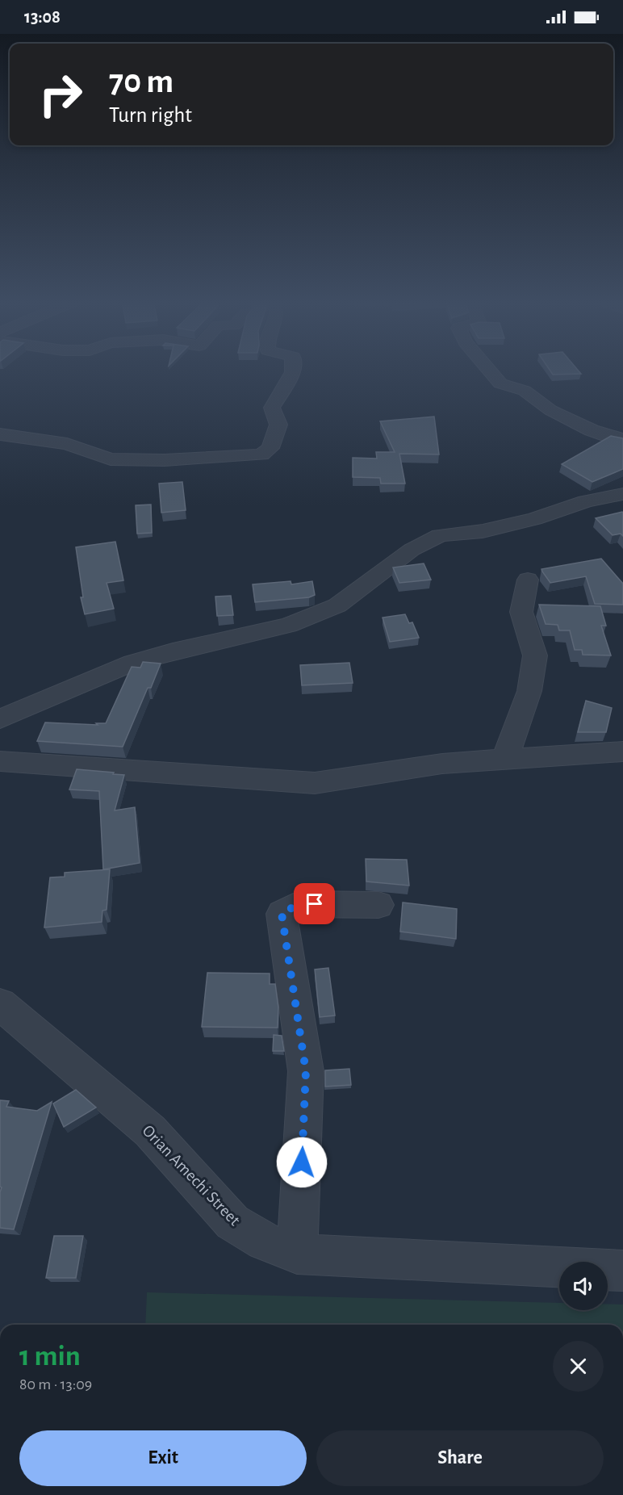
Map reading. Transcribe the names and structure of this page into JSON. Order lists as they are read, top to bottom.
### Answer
{
  "streets": {
    "street": ["Orian Amechi Street"]
  },
  "page": {
    "status": "13:08",
    "turn": ["70 m", "Turn right"],
    "heading": ["1 min", "80 m · 13:09"],
    "buttons": ["Exit", "Share"]
  }
}
